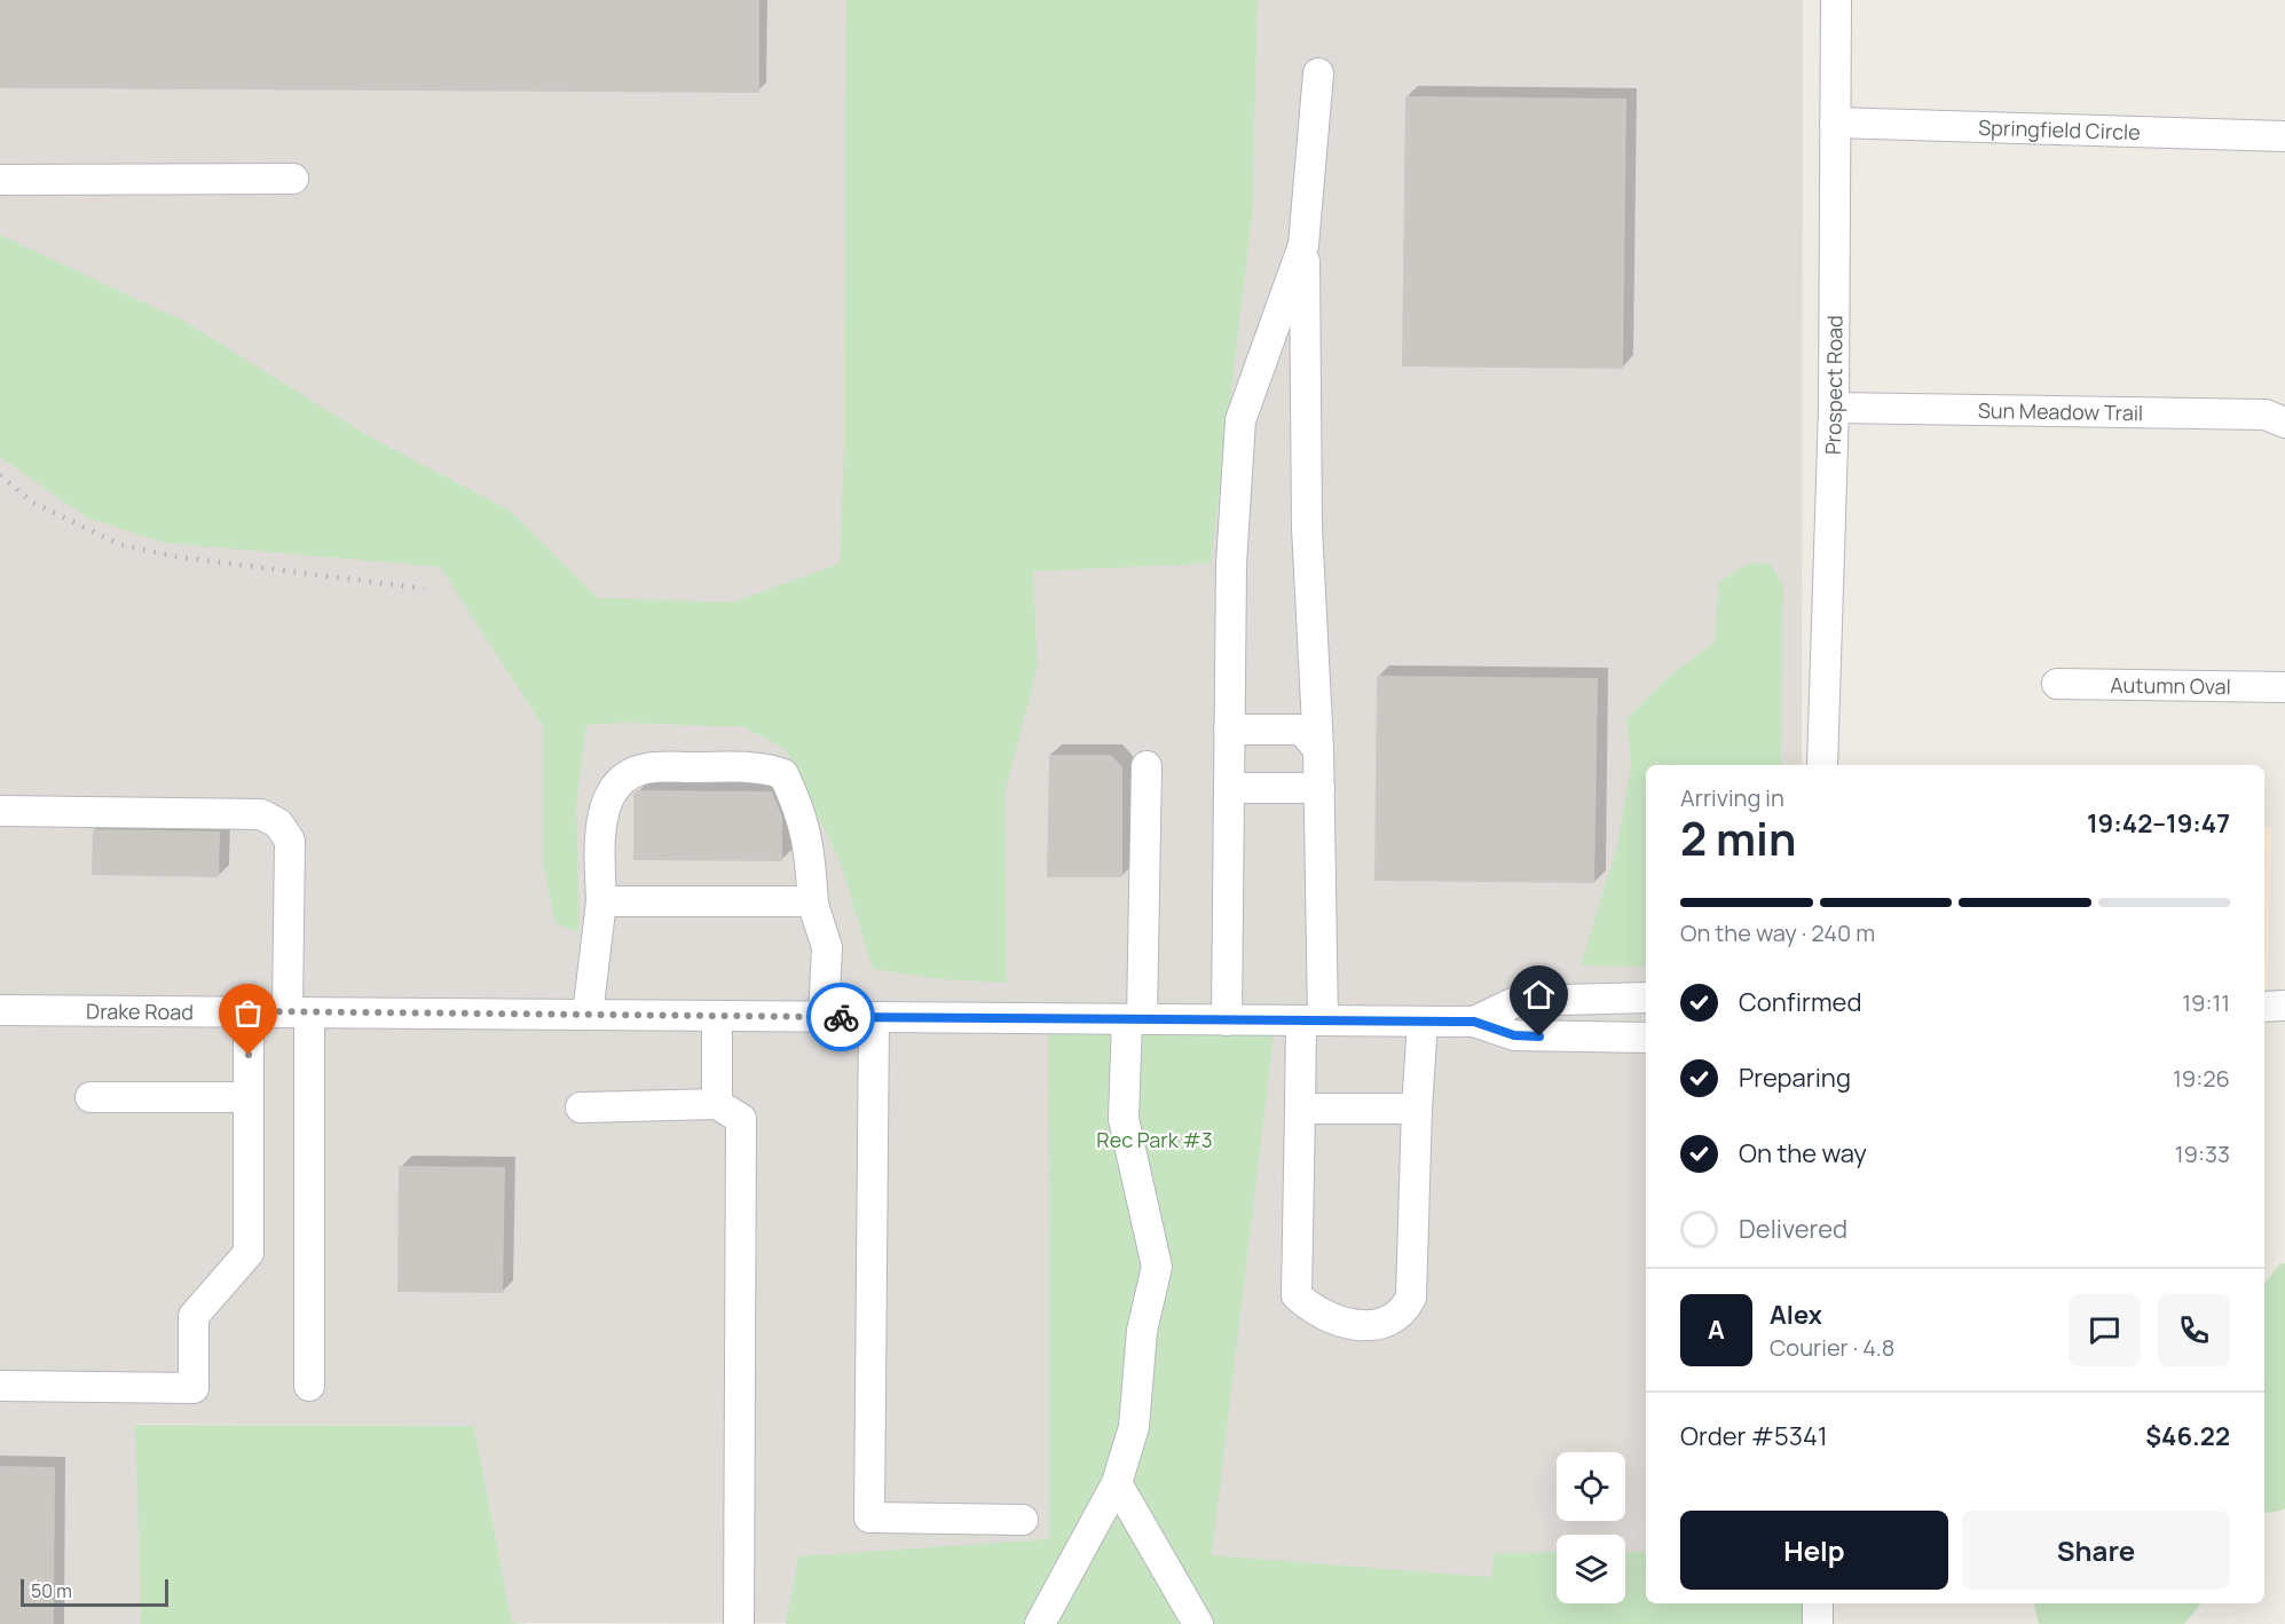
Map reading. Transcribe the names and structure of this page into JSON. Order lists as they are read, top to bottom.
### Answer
{
  "streets": {
    "street": [
      "Springfield Circle",
      "Prospect Road",
      "Sun Meadow Trail",
      "Autumn Oval",
      "Drake Road"
    ]
  },
  "crossings": [
    ["Springfield Circle", "Prospect Road"],
    ["Prospect Road", "Sun Meadow Trail"]
  ],
  "parks": ["Rec Park #3"],
  "scale_bar": "50 m",
  "page": {
    "heading": ["2 min", "Arriving in", "19:42–19:47"],
    "panel": [
      "Alex",
      "Courier · 4.8",
      "Order #5341",
      "$46.22"
    ],
    "bar": "On the way · 240 m",
    "list": [
      ["Confirmed", "19:11"],
      ["Preparing", "19:26"],
      ["On the way", "19:33"],
      "Delivered"
    ],
    "round": "A",
    "buttons": ["Help", "Share"],
    "scale": "50 m"
  }
}
